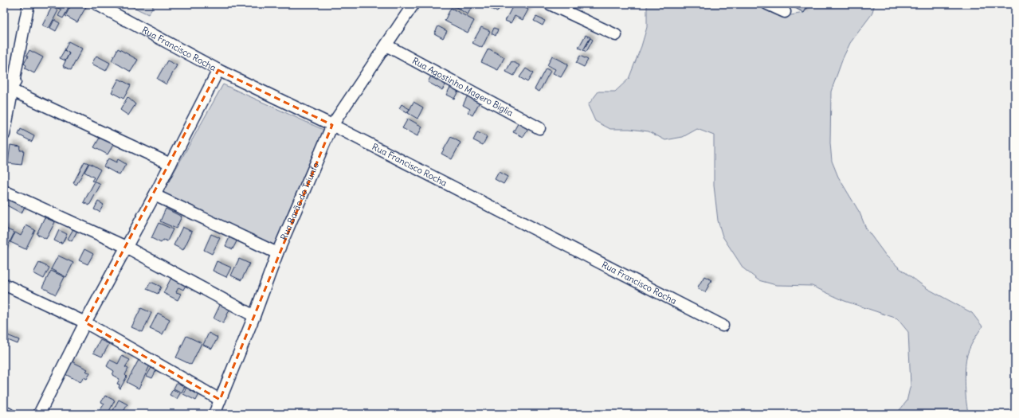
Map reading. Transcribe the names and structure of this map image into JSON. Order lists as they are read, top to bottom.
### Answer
{
  "streets": {
    "street": ["Rua Francisco Rocha", "Rua Agostinho Magero Biglia", "Rua Barão do Triunfo"]
  },
  "crossings": [
    ["Rua Francisco Rocha", "Rua Barão do Triunfo"],
    ["Rua Agostinho Magero Biglia", "Rua Barão do Triunfo"]
  ]
}
